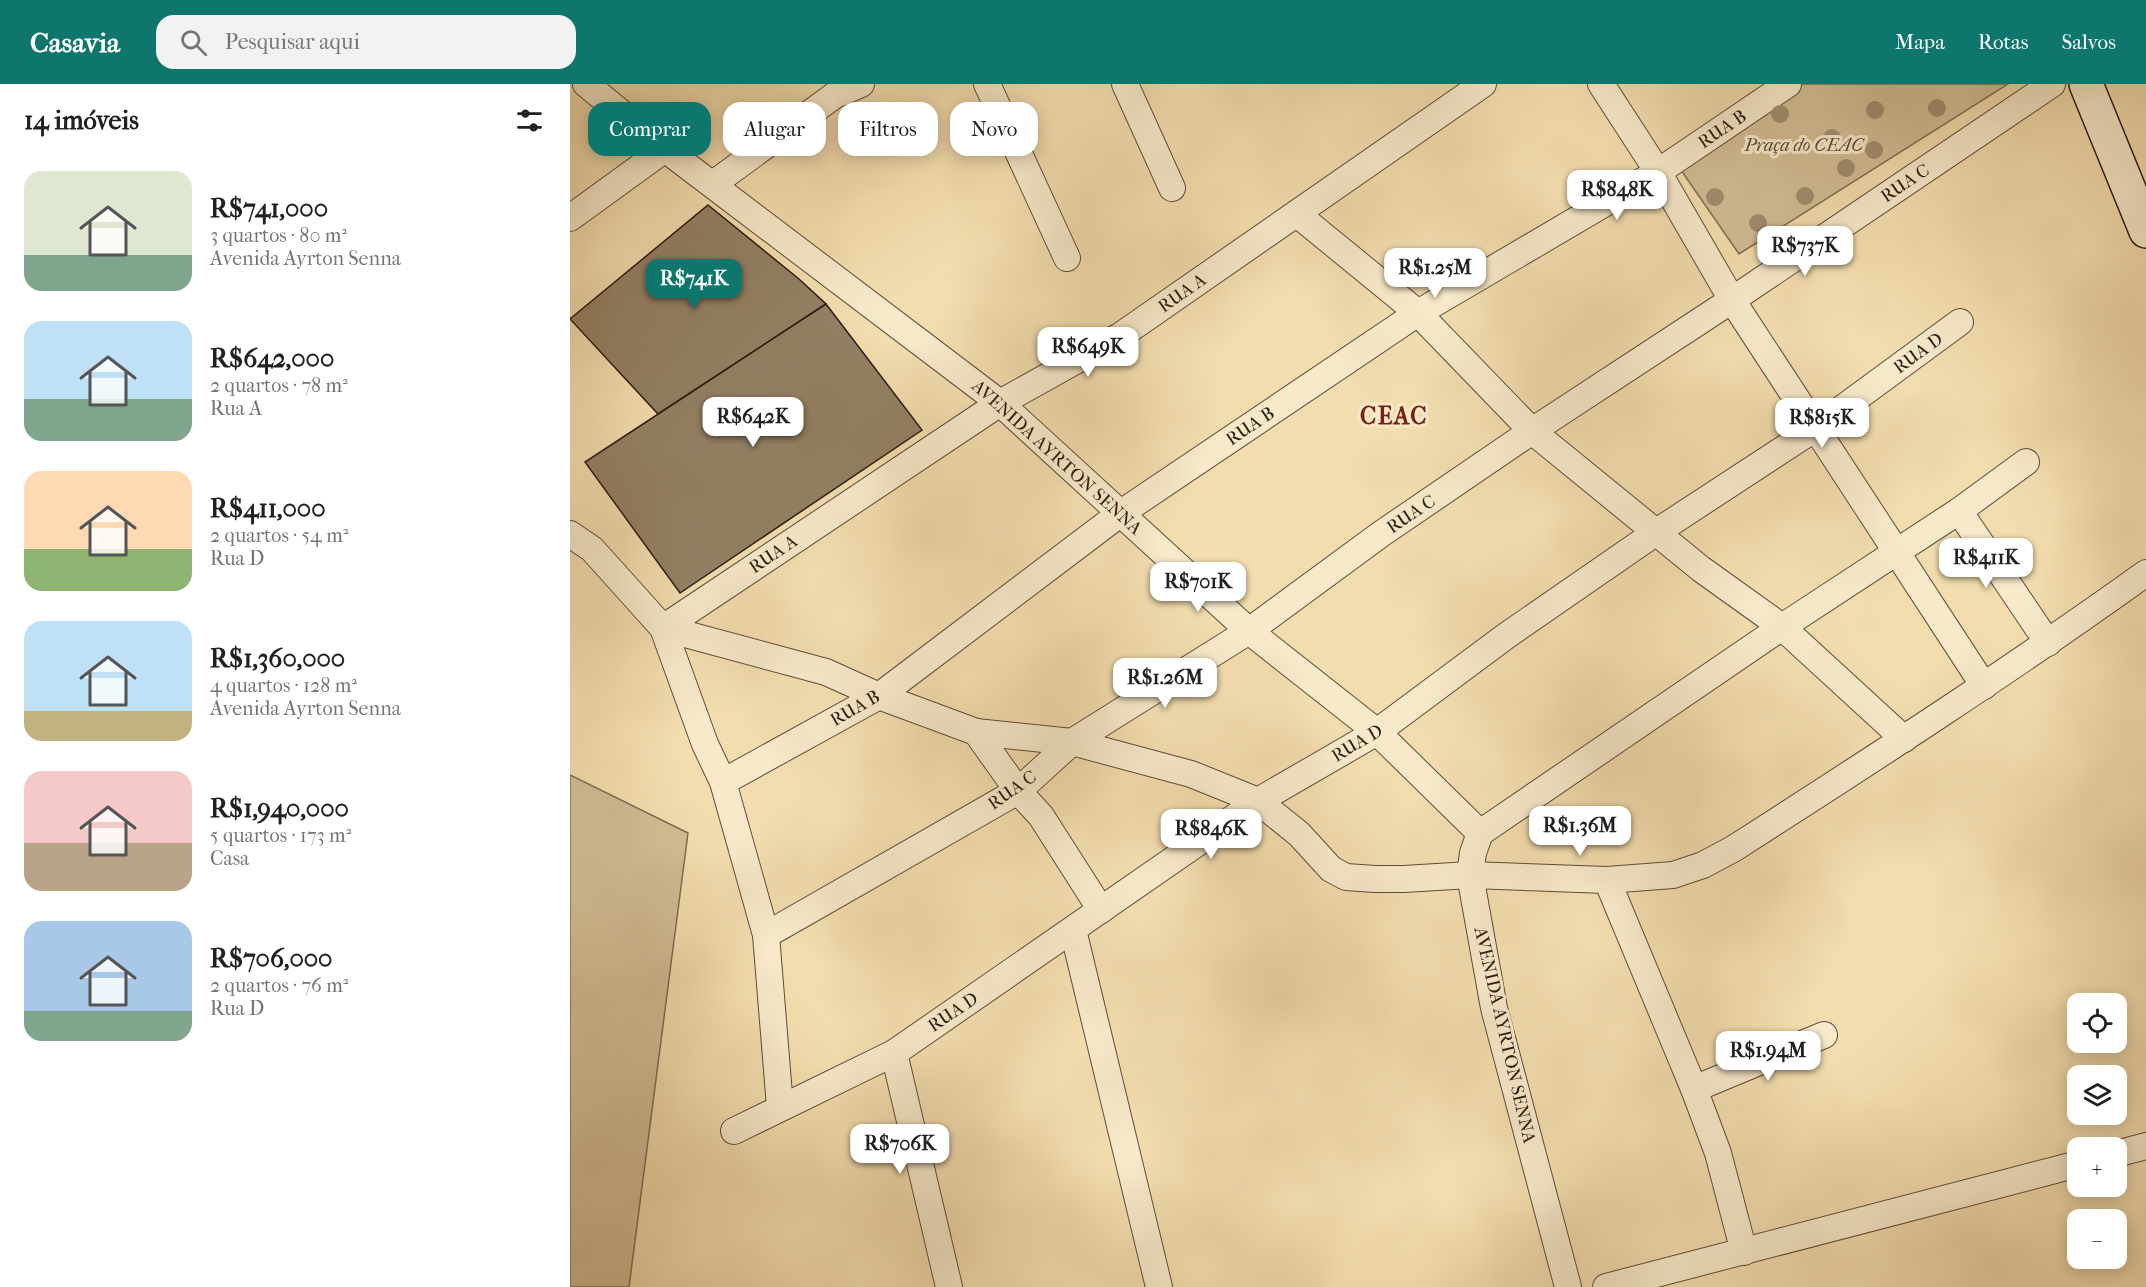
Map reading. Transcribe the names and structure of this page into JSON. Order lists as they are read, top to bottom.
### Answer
{
  "streets": {
    "street": [
      "RUA B",
      "RUA C",
      "RUA A",
      "RUA D",
      "AVENIDA AYRTON SENNA"
    ]
  },
  "crossings": [
    ["RUA B", "AVENIDA AYRTON SENNA"],
    ["RUA C", "AVENIDA AYRTON SENNA"],
    ["RUA A", "AVENIDA AYRTON SENNA"],
    ["RUA D", "AVENIDA AYRTON SENNA"]
  ],
  "districts": ["CEAC"],
  "parks": ["Praça do CEAC"],
  "page": {
    "header": "Casavia",
    "search": "Pesquisar aqui",
    "nav": ["Mapa", "Rotas", "Salvos"],
    "heading": "14 imóveis",
    "chip": [
      "Comprar",
      "Alugar",
      "Filtros",
      "Novo"
    ],
    "list": [
      {
        "name": "R$741,000",
        "note": "3 quartos · 80 m² · Avenida Ayrton Senna"
      },
      {
        "name": "R$642,000",
        "note": "2 quartos · 78 m² · Rua A"
      },
      {
        "name": "R$411,000",
        "note": "2 quartos · 54 m² · Rua D"
      },
      {
        "name": "R$1,360,000",
        "note": "4 quartos · 128 m² · Avenida Ayrton Senna"
      },
      {
        "name": "R$1,940,000",
        "note": "5 quartos · 173 m² · Casa"
      },
      {
        "name": "R$706,000",
        "note": "2 quartos · 76 m² · Rua D"
      }
    ],
    "price": [
      "R$848K",
      "R$737K",
      "R$1.25M",
      "R$741K",
      "R$649K",
      "R$642K",
      "R$815K",
      "R$411K",
      "R$701K",
      "R$1.26M",
      "R$1.36M",
      "R$846K",
      "R$1.94M",
      "R$706K"
    ],
    "map_buttons": ["+", "−"]
  }
}
